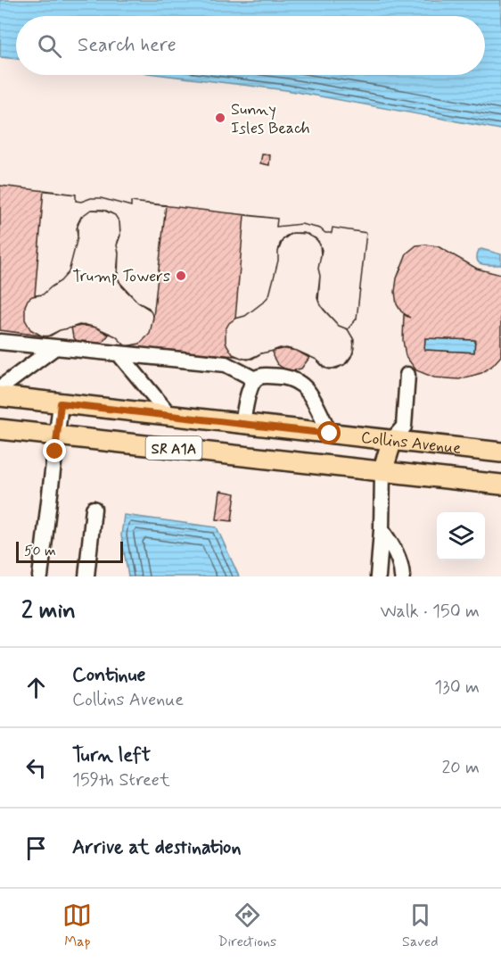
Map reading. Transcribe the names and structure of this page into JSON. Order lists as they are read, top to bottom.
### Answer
{
  "streets": {
    "main road": ["Collins Avenue", "SR A1A"]
  },
  "places": ["Sunny Isles Beach", "Trump Towers"],
  "scale_bar": "50 m",
  "page": {
    "search": "Search here",
    "scale": "50 m",
    "heading": ["2 min", "Walk · 150 m"],
    "list": [
      ["Continue", "Collins Avenue", "130 m"],
      ["Turn left", "159th Street", "20 m"],
      "Arrive at destination"
    ],
    "nav": ["Map", "Directions", "Saved"]
  }
}
